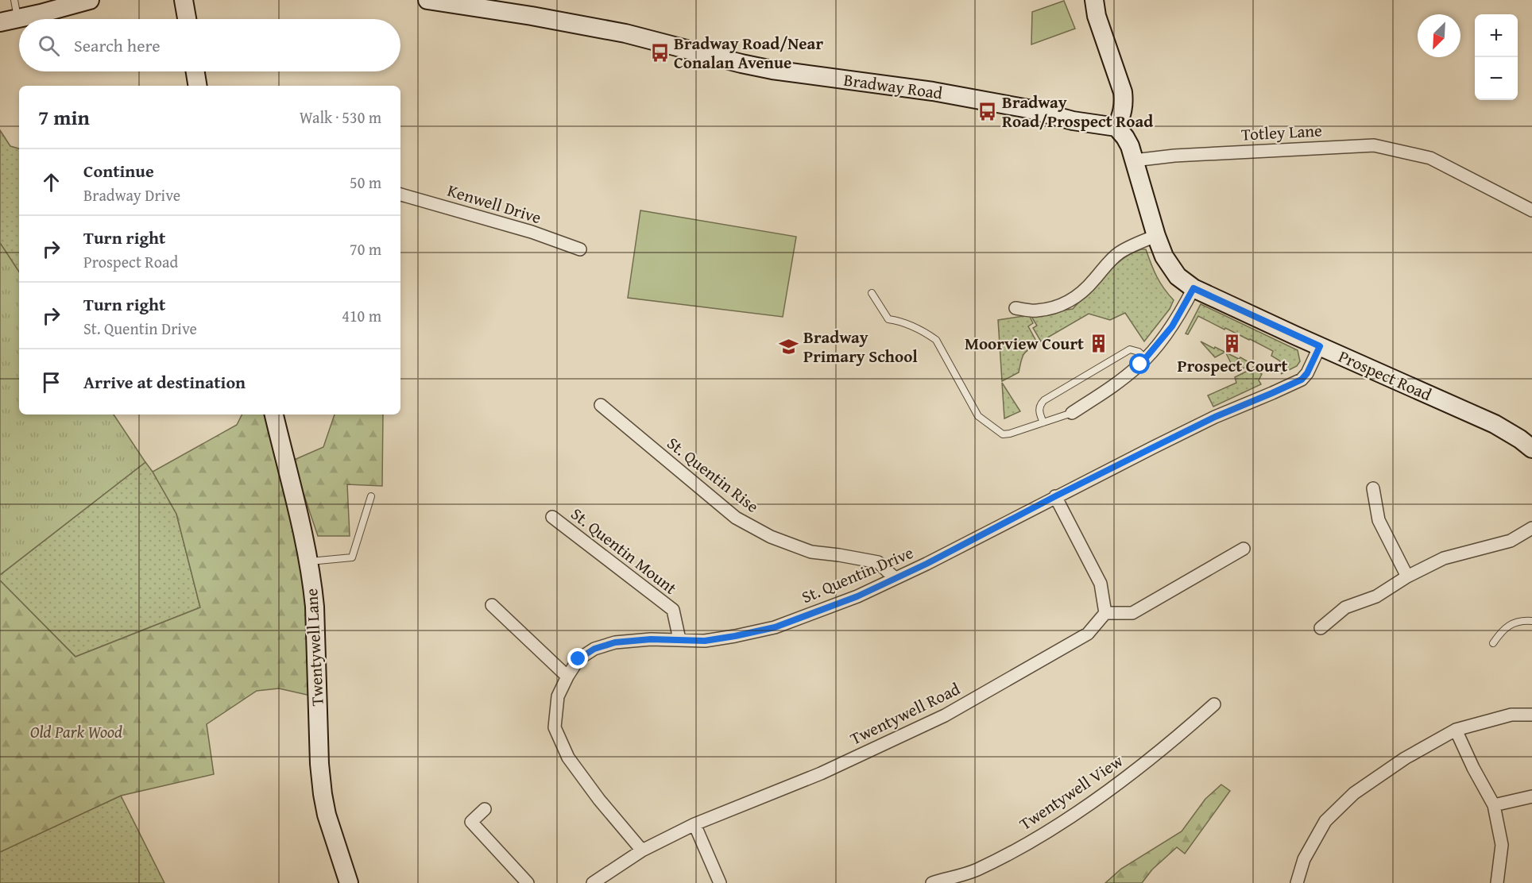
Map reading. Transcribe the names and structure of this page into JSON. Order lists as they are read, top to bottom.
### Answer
{
  "streets": {
    "street": [
      "Bradway Road",
      "Totley Lane",
      "Kenwell Drive",
      "Prospect Road",
      "St. Quentin Rise",
      "St. Quentin Mount",
      "St. Quentin Drive",
      "Twentywell Lane",
      "Twentywell Road",
      "Twentywell View"
    ]
  },
  "crossings": [
    ["Bradway Road", "Prospect Road"],
    ["Totley Lane", "Prospect Road"],
    ["Prospect Road", "St. Quentin Drive"],
    ["St. Quentin Rise", "St. Quentin Drive"],
    ["St. Quentin Mount", "St. Quentin Drive"],
    ["St. Quentin Drive", "Twentywell Road"]
  ],
  "parks": ["Old Park Wood"],
  "places": {
    "bus stop": ["Bradway Road/Near Conalan Avenue", "Bradway Road/Prospect Road"],
    "building": ["Moorview Court", "Prospect Court"],
    "school or university": ["Bradway Primary School"]
  },
  "north": "bottom left",
  "page": {
    "map_buttons": ["+", "−"],
    "search": "Search here",
    "heading": ["7 min", "Walk · 530 m"],
    "list": [
      ["Continue", "Bradway Drive", "50 m"],
      ["Turn right", "Prospect Road", "70 m"],
      ["Turn right", "St. Quentin Drive", "410 m"],
      "Arrive at destination"
    ]
  }
}
